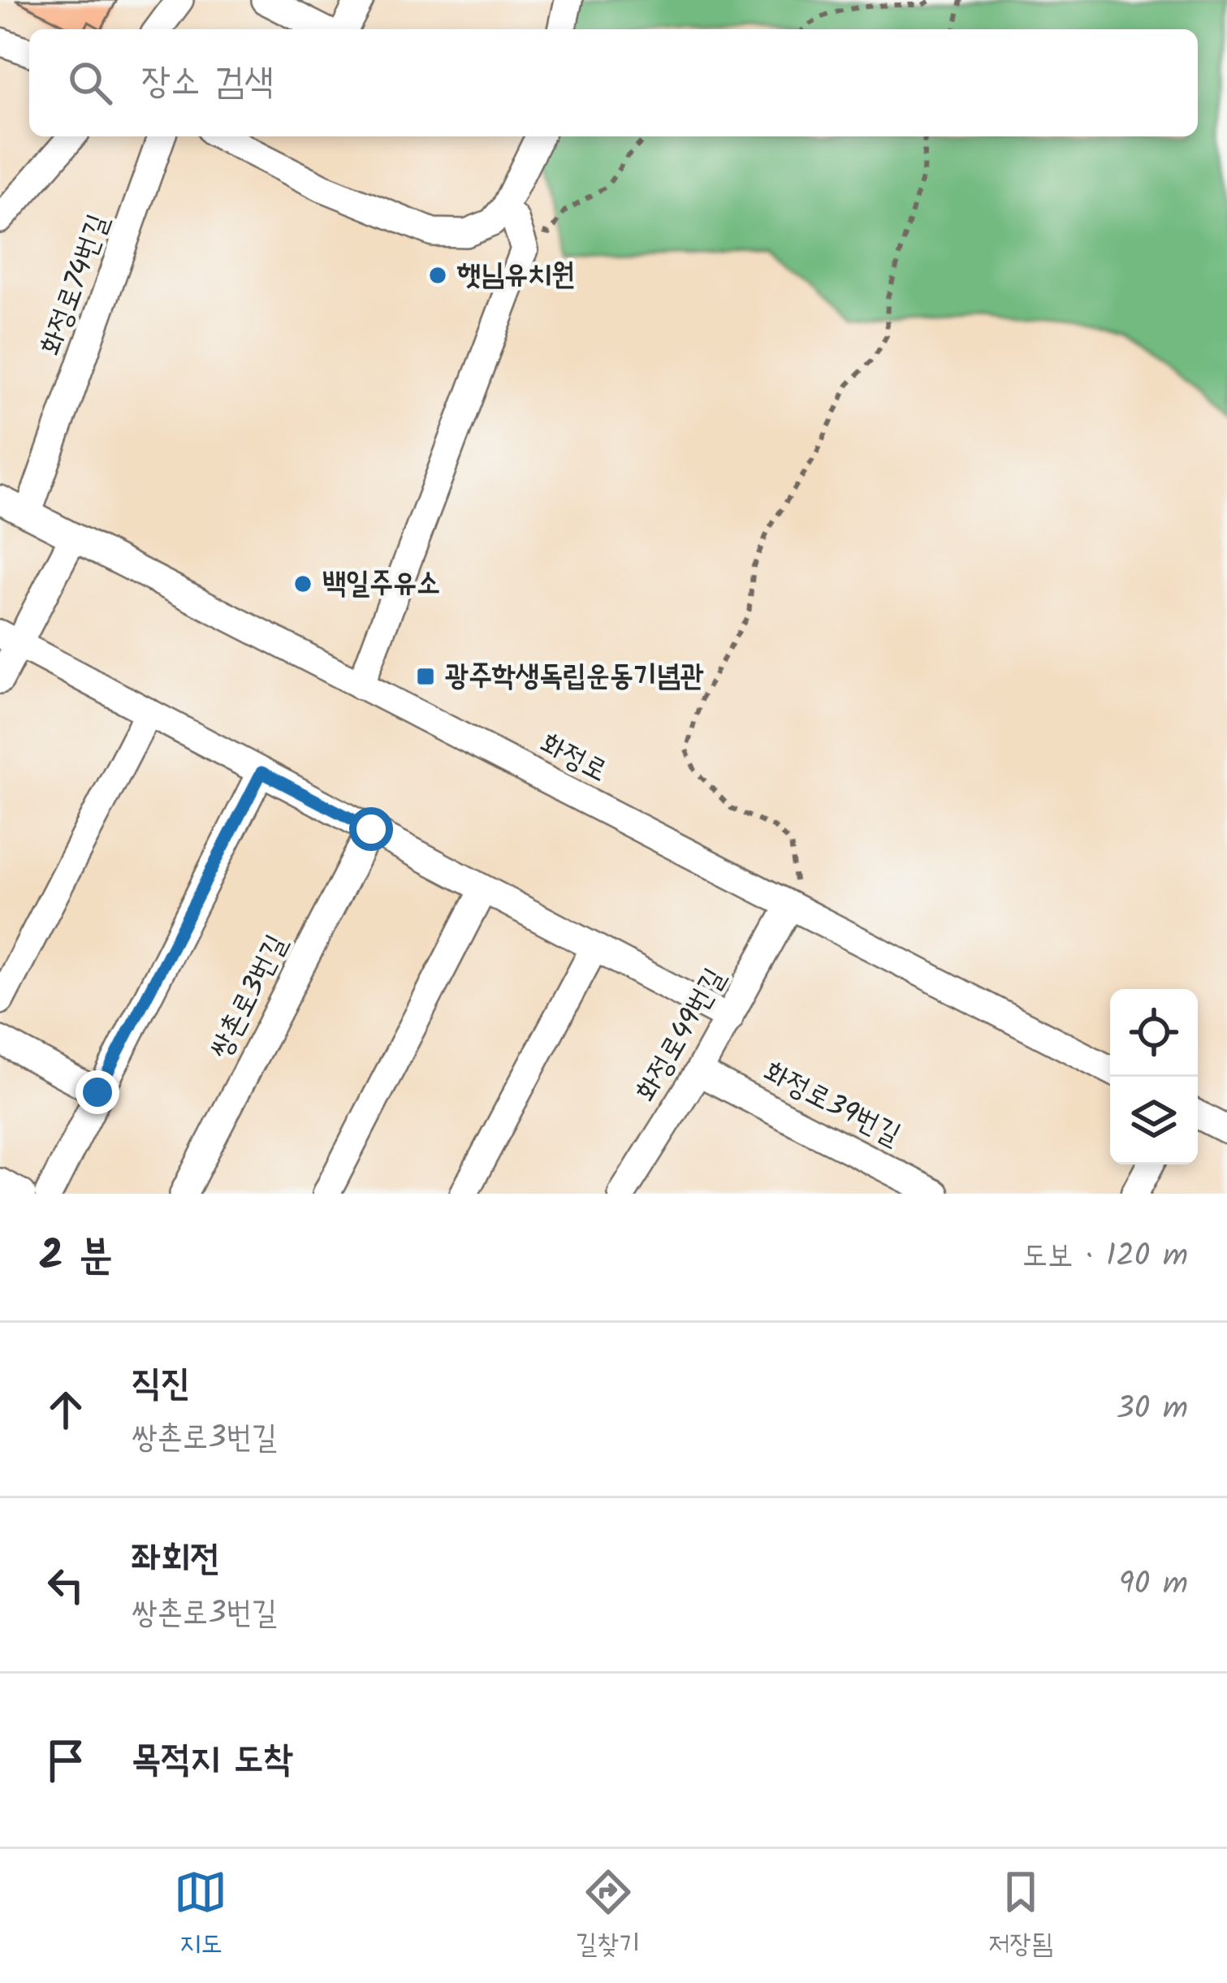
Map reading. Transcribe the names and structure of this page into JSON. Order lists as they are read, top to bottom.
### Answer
{
  "streets": {
    "street": [
      "화정로74번길",
      "화정로",
      "쌍촌로3번길",
      "화정로49번길",
      "화정로39번길"
    ]
  },
  "crossings": [
    ["화정로74번길", "화정로"],
    ["화정로", "화정로49번길"],
    ["화정로49번길", "화정로39번길"]
  ],
  "places": {
    "other": ["햇님유치원", "백일주유소"],
    "transit": ["광주학생독립운동기념관"]
  },
  "page": {
    "search": "장소 검색",
    "heading": ["2 분", "도보 · 120 m"],
    "list": [
      ["직진", "쌍촌로3번길", "30 m"],
      ["좌회전", "쌍촌로3번길", "90 m"],
      "목적지 도착"
    ],
    "nav": ["지도", "길찾기", "저장됨"]
  }
}
